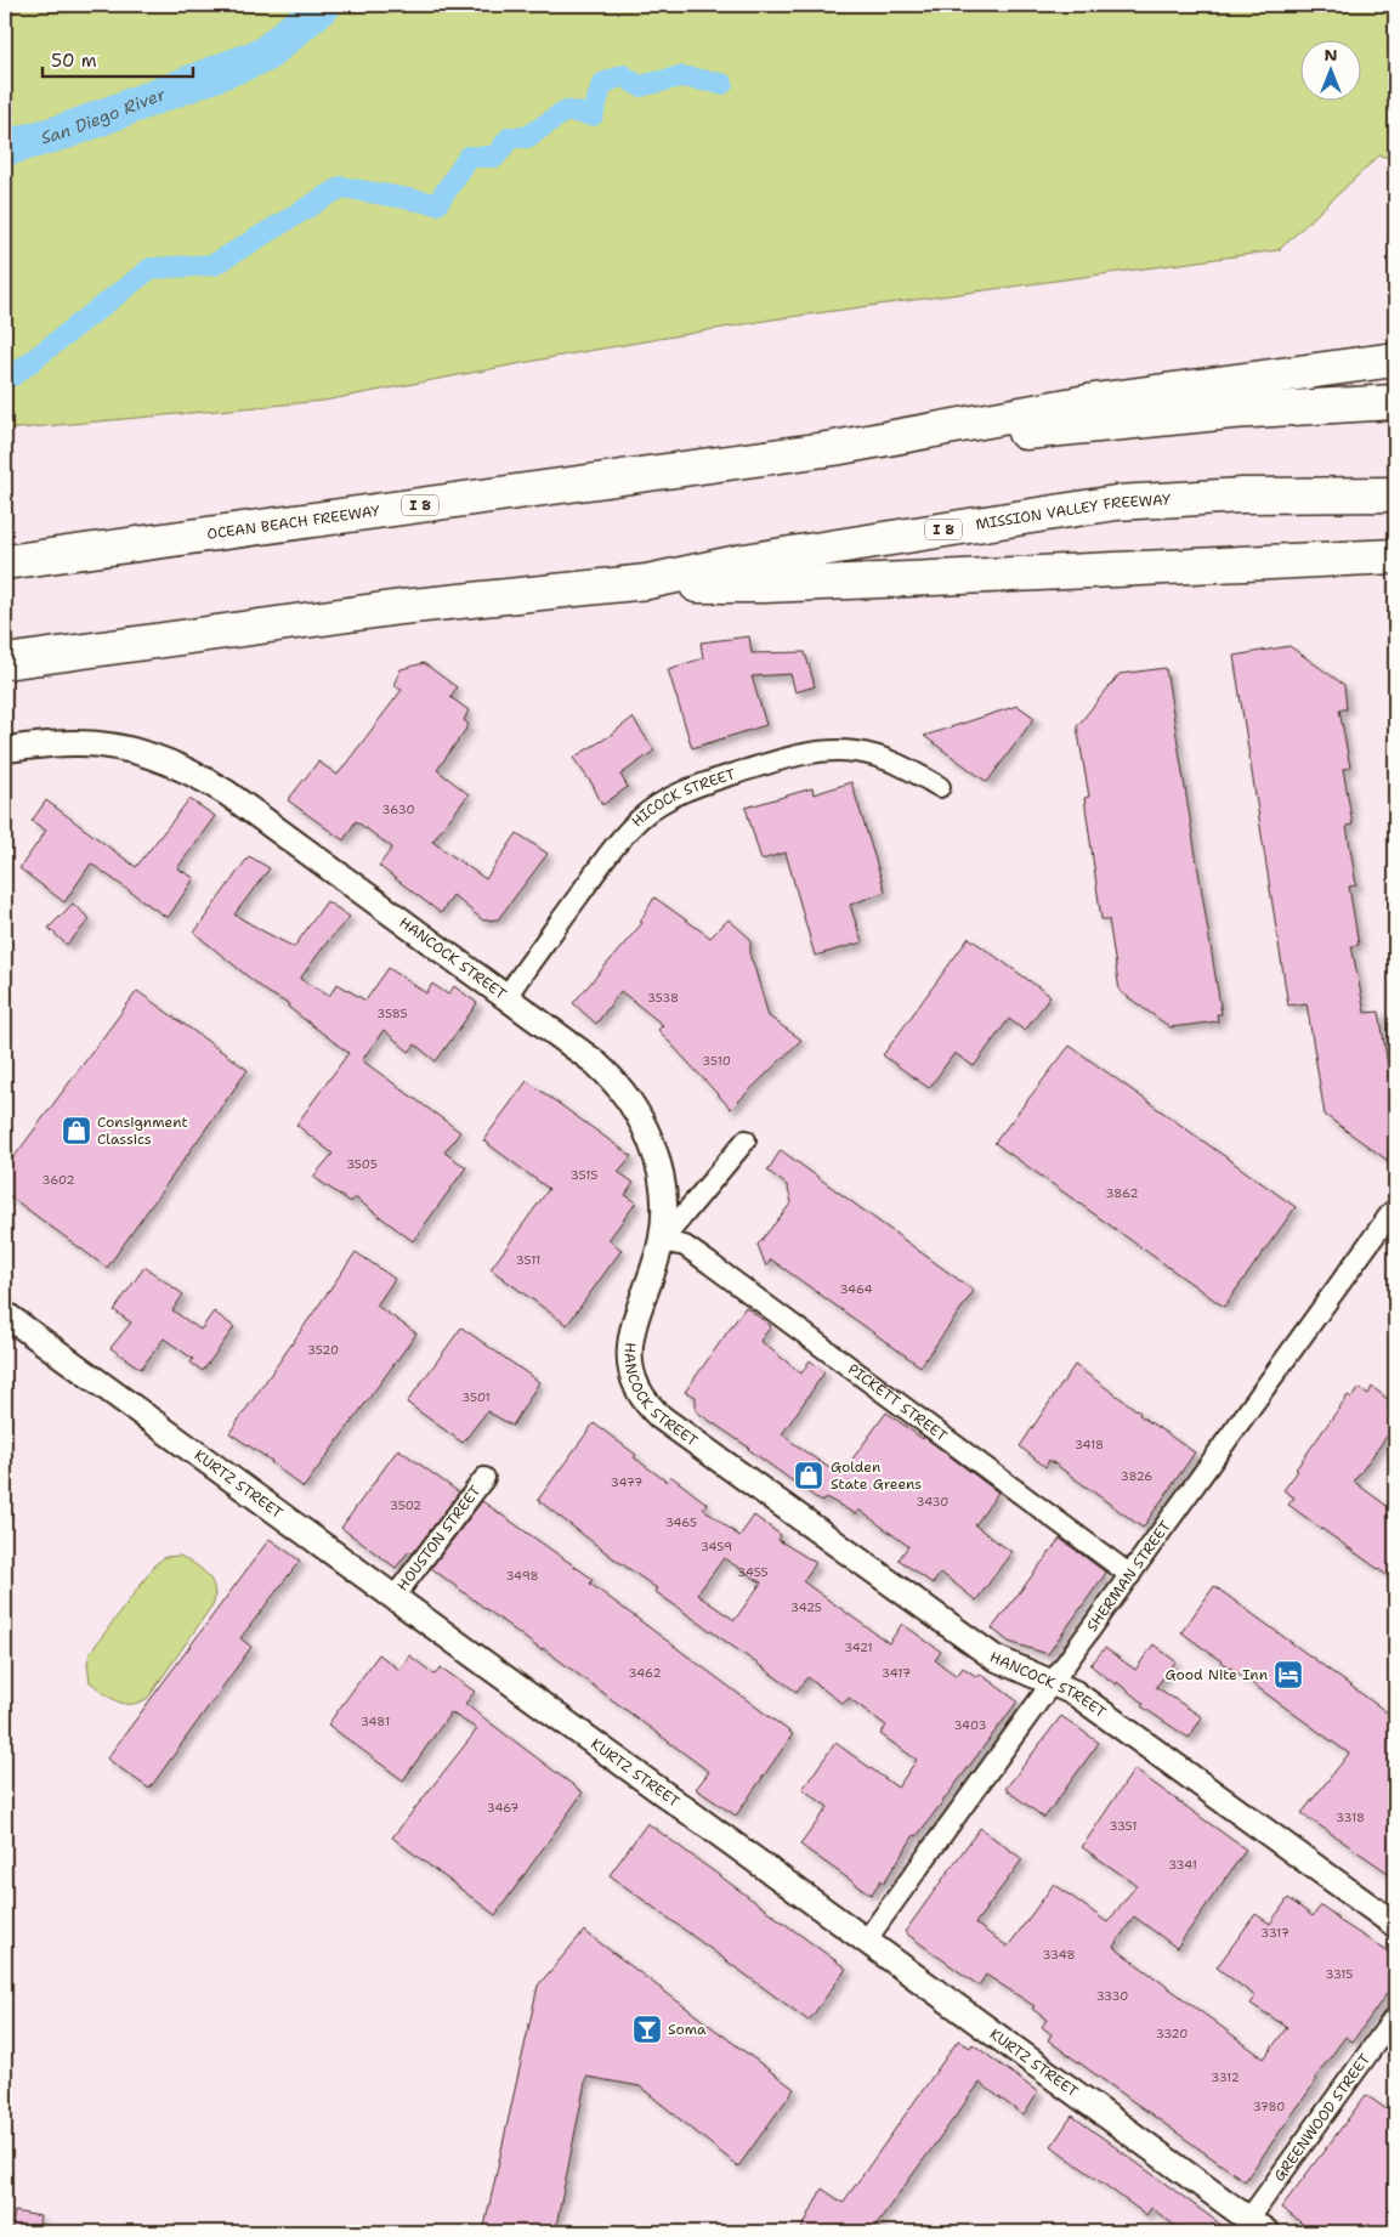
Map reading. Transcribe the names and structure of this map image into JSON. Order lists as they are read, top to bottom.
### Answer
{
  "streets": {
    "highway": ["I 8", "MISSION VALLEY FREEWAY", "OCEAN BEACH FREEWAY"],
    "street": [
      "HICOCK STREET",
      "HANCOCK STREET",
      "PICKETT STREET",
      "KURTZ STREET",
      "HOUSTON STREET",
      "SHERMAN STREET",
      "GREENWOOD STREET"
    ]
  },
  "crossings": [
    ["I 8", "MISSION VALLEY FREEWAY"],
    ["I 8", "OCEAN BEACH FREEWAY"],
    ["HICOCK STREET", "HANCOCK STREET"],
    ["HANCOCK STREET", "PICKETT STREET"],
    ["HANCOCK STREET", "SHERMAN STREET"],
    ["PICKETT STREET", "SHERMAN STREET"],
    ["KURTZ STREET", "HOUSTON STREET"],
    ["KURTZ STREET", "SHERMAN STREET"],
    ["KURTZ STREET", "GREENWOOD STREET"]
  ],
  "water": ["San Diego River"],
  "places": {
    "shop": ["Consignment Classics", "Golden State Greens"],
    "hotel": ["Good Nite Inn"],
    "bar": ["Soma"]
  },
  "house_numbers": [
    "3630",
    "3538",
    "3585",
    "3510",
    "3505",
    "3515",
    "3602",
    "3862",
    "3511",
    "3464",
    "3520",
    "3501",
    "3418",
    "3826",
    "3477",
    "3430",
    "3502",
    "3465",
    "3459",
    "3455",
    "3498",
    "3425",
    "3421",
    "3462",
    "3417",
    "3481",
    "3403",
    "3467",
    "3318",
    "3351",
    "3341",
    "3317",
    "3348",
    "3315",
    "3330",
    "3320",
    "3312",
    "3780"
  ],
  "scale_bar": "50 m",
  "north": "top"
}
